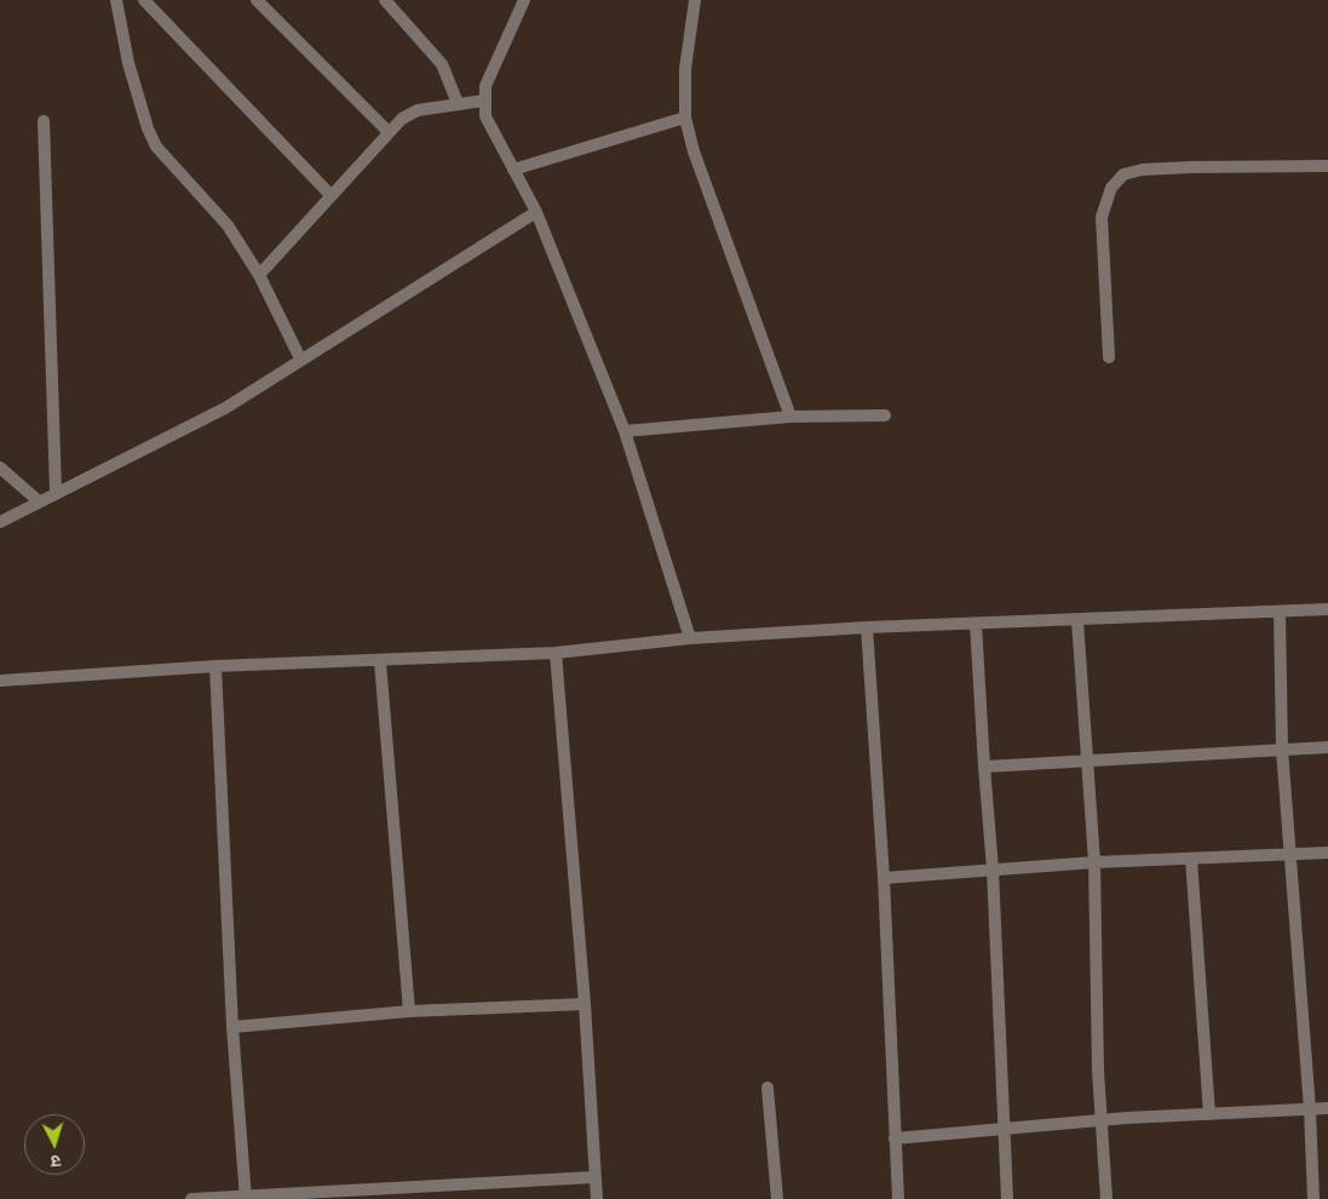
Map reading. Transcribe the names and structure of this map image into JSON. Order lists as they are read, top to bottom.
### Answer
{
  "north": "bottom"
}
